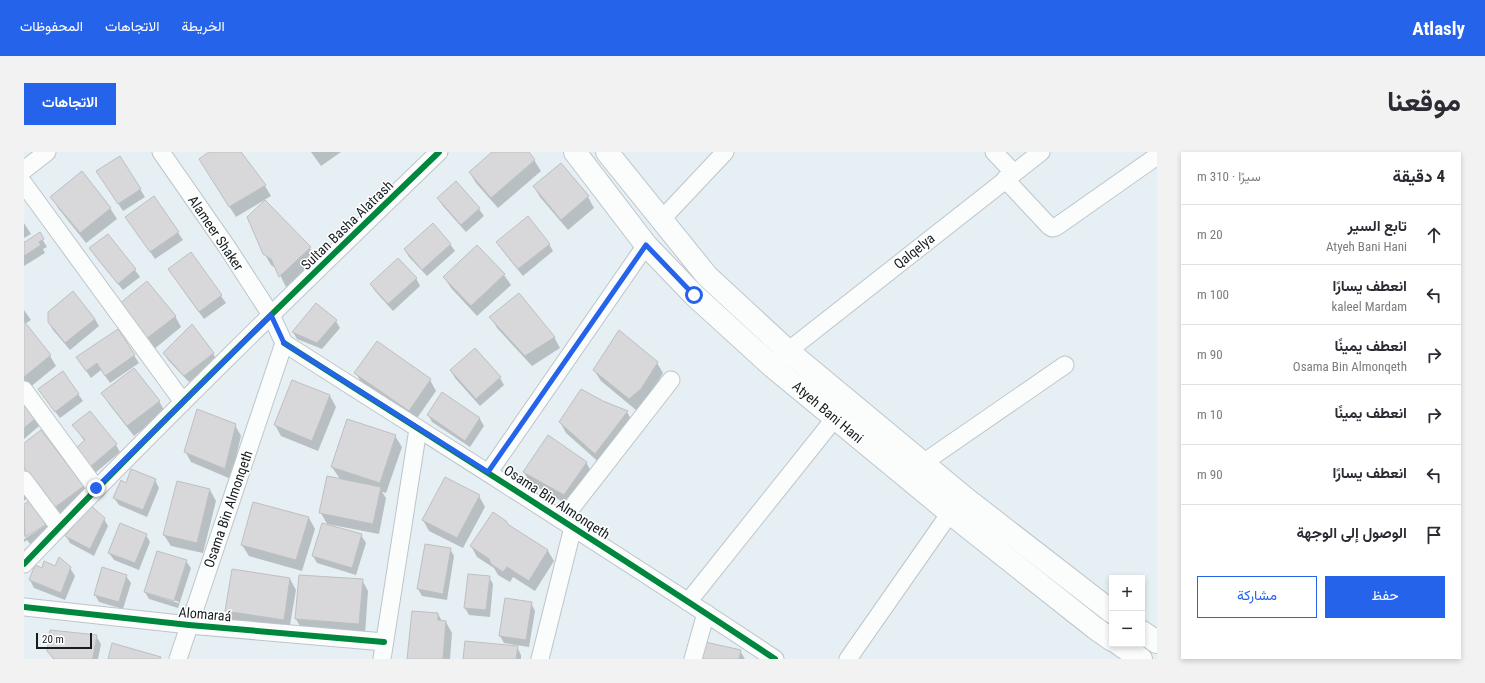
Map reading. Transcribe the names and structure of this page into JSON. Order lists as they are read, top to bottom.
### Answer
{
  "streets": {
    "main road": ["Atyeh Bani Hani"],
    "street": [
      "Sultan Basha Alatrash",
      "Alameer Shaker",
      "Qalqelya",
      "Osama Bin Almonqeth",
      "Alomaraá"
    ]
  },
  "crossings": [
    ["Sultan Basha Alatrash", "Alameer Shaker"],
    ["Alameer Shaker", "Osama Bin Almonqeth"],
    ["Qalqelya", "Atyeh Bani Hani"],
    ["Osama Bin Almonqeth", "Alomaraá"]
  ],
  "scale_bar": "20 m",
  "page": {
    "header": "Atlasly",
    "nav": ["الخريطة", "الاتجاهات", "المحفوظات"],
    "title": "موقعنا",
    "buttons": [
      "الاتجاهات",
      ["حفظ", "مشاركة"]
    ],
    "heading": ["4 دقيقة", "سيرًا · 310 m"],
    "list": [
      ["تابع السير", "Atyeh Bani Hani", "20 m"],
      ["انعطف يسارًا", "kaleel Mardam", "100 m"],
      ["انعطف يمينًا", "Osama Bin Almonqeth", "90 m"],
      ["انعطف يمينًا", "10 m"],
      ["انعطف يسارًا", "90 m"],
      "الوصول إلى الوجهة"
    ],
    "map_buttons": ["+", "−"],
    "scale": "20 m"
  }
}
